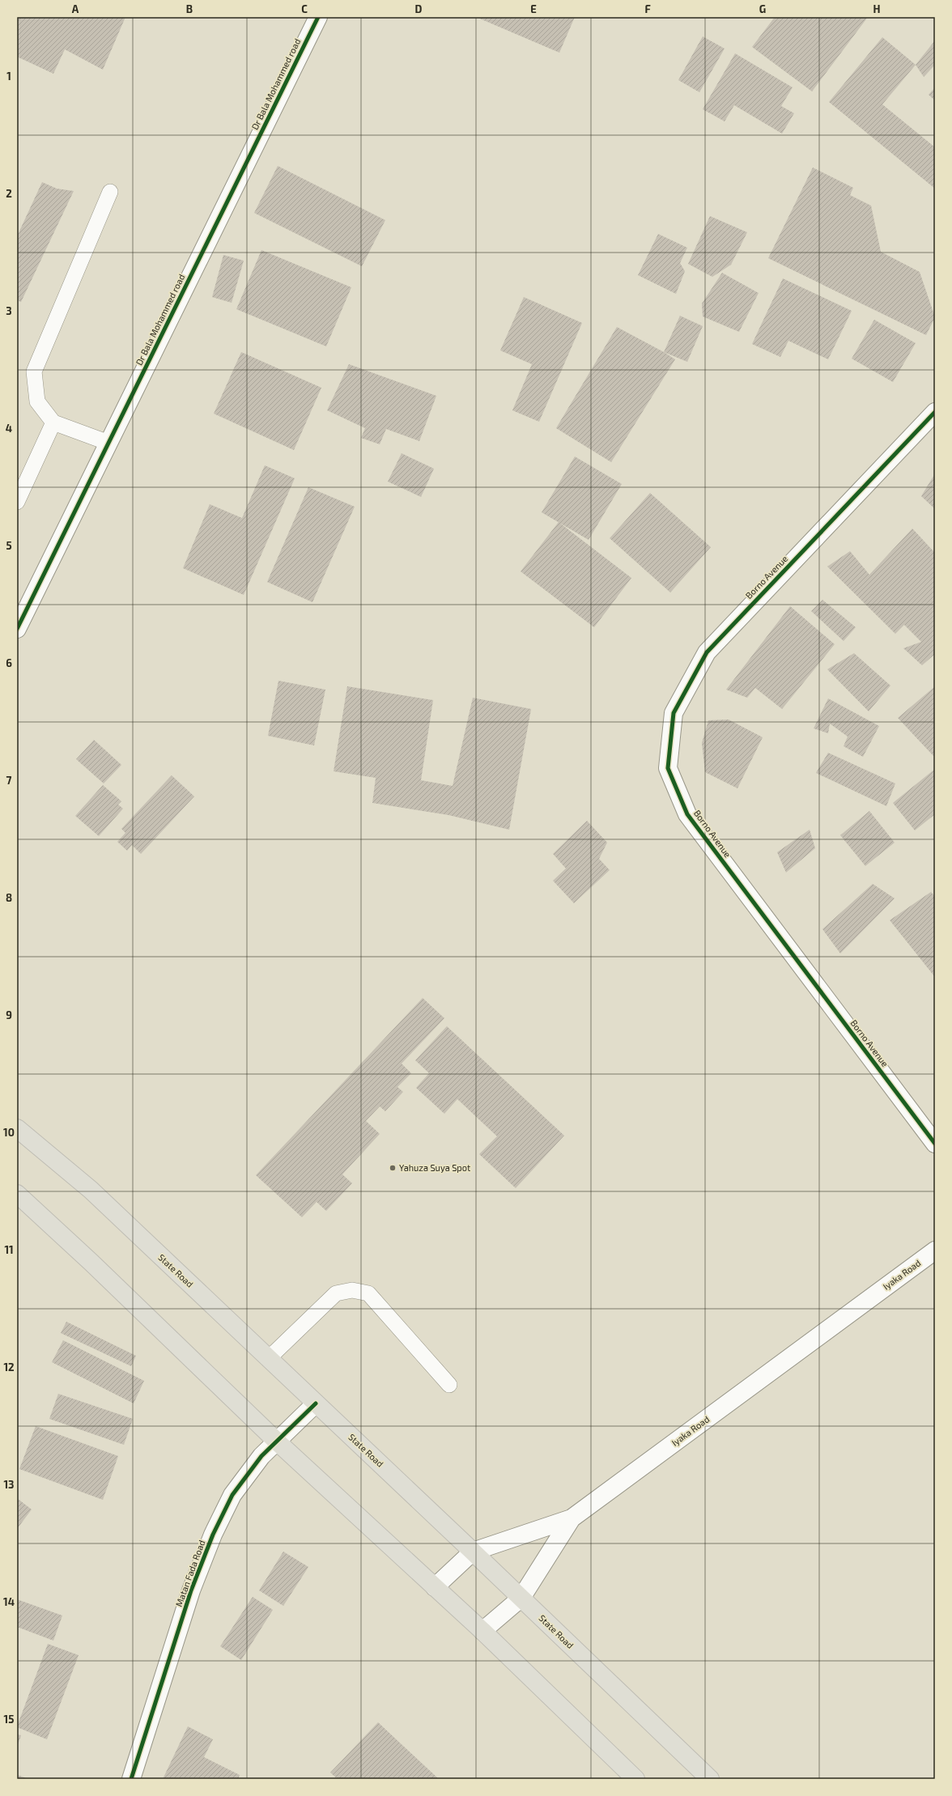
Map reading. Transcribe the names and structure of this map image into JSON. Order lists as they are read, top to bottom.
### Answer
{
  "streets": {
    "main road": ["State Road"],
    "street": [
      "Dr Bala Mohammed road",
      "Borno Avenue",
      "Iyaka Road",
      "Matan Fada Road"
    ]
  },
  "crossings": [
    ["State Road", "Iyaka Road"],
    ["State Road", "Matan Fada Road"]
  ],
  "places": ["Yahuza Suya Spot"],
  "grid": {
    "columns": [
      "A",
      "B",
      "C",
      "D",
      "E",
      "F",
      "G",
      "H"
    ],
    "rows": [
      "1",
      "2",
      "3",
      "4",
      "5",
      "6",
      "7",
      "8",
      "9",
      "10",
      "11",
      "12",
      "13",
      "14",
      "15"
    ]
  }
}
